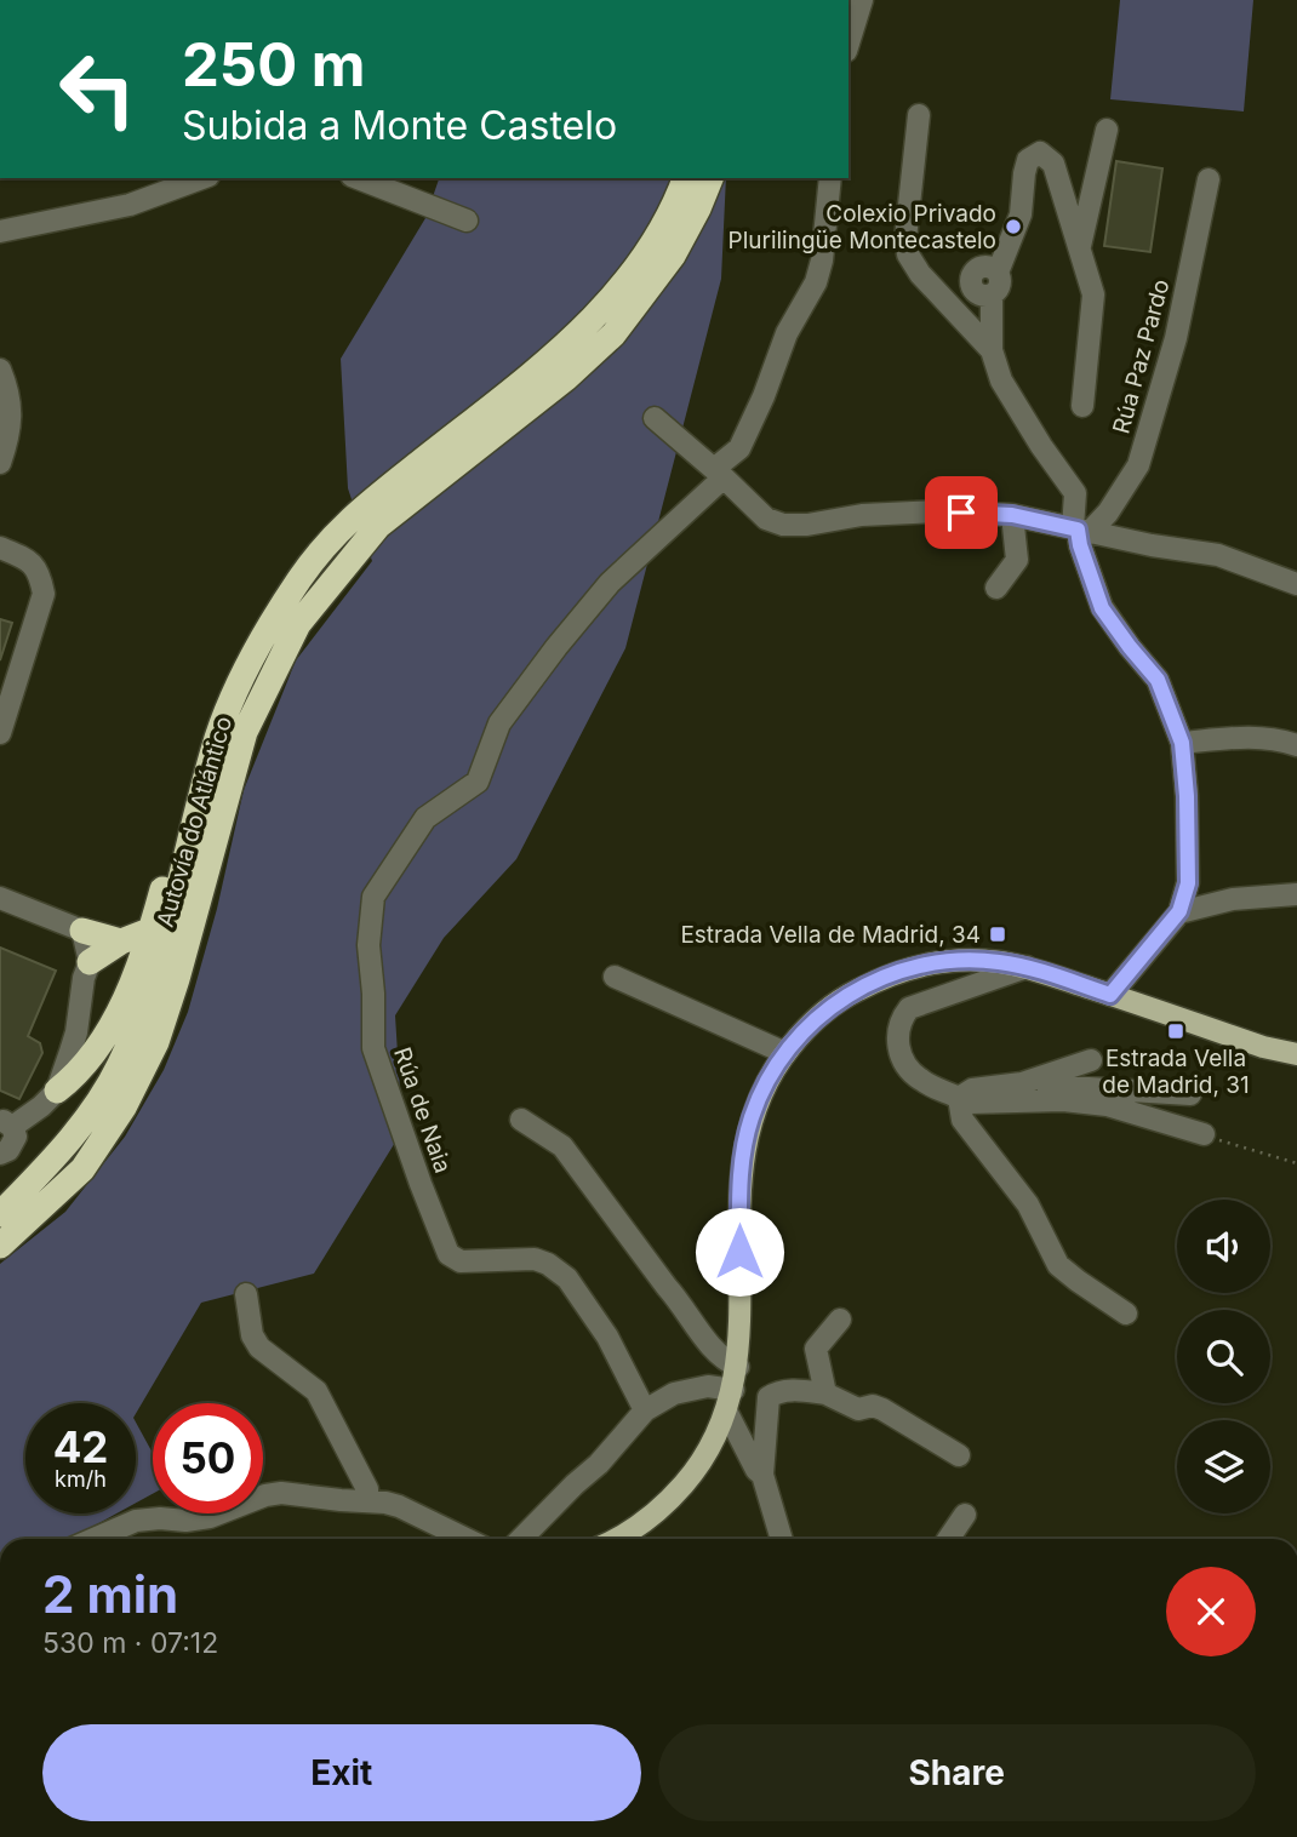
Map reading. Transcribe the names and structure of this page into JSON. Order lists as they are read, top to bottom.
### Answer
{
  "streets": {
    "highway": ["Autovía do Atlántico"],
    "street": ["Rúa Paz Pardo", "Rúa de Naia"]
  },
  "places": {
    "other": ["Colexio Privado Plurilingüe Montecastelo"],
    "transit": ["Estrada Vella de Madrid, 34", "Estrada Vella de Madrid, 31"]
  },
  "page": {
    "turn": ["250 m", "Subida a Monte Castelo"],
    "speed": "42 km/h",
    "limit": "50",
    "heading": ["2 min", "530 m · 07:12"],
    "buttons": ["Exit", "Share"]
  }
}
